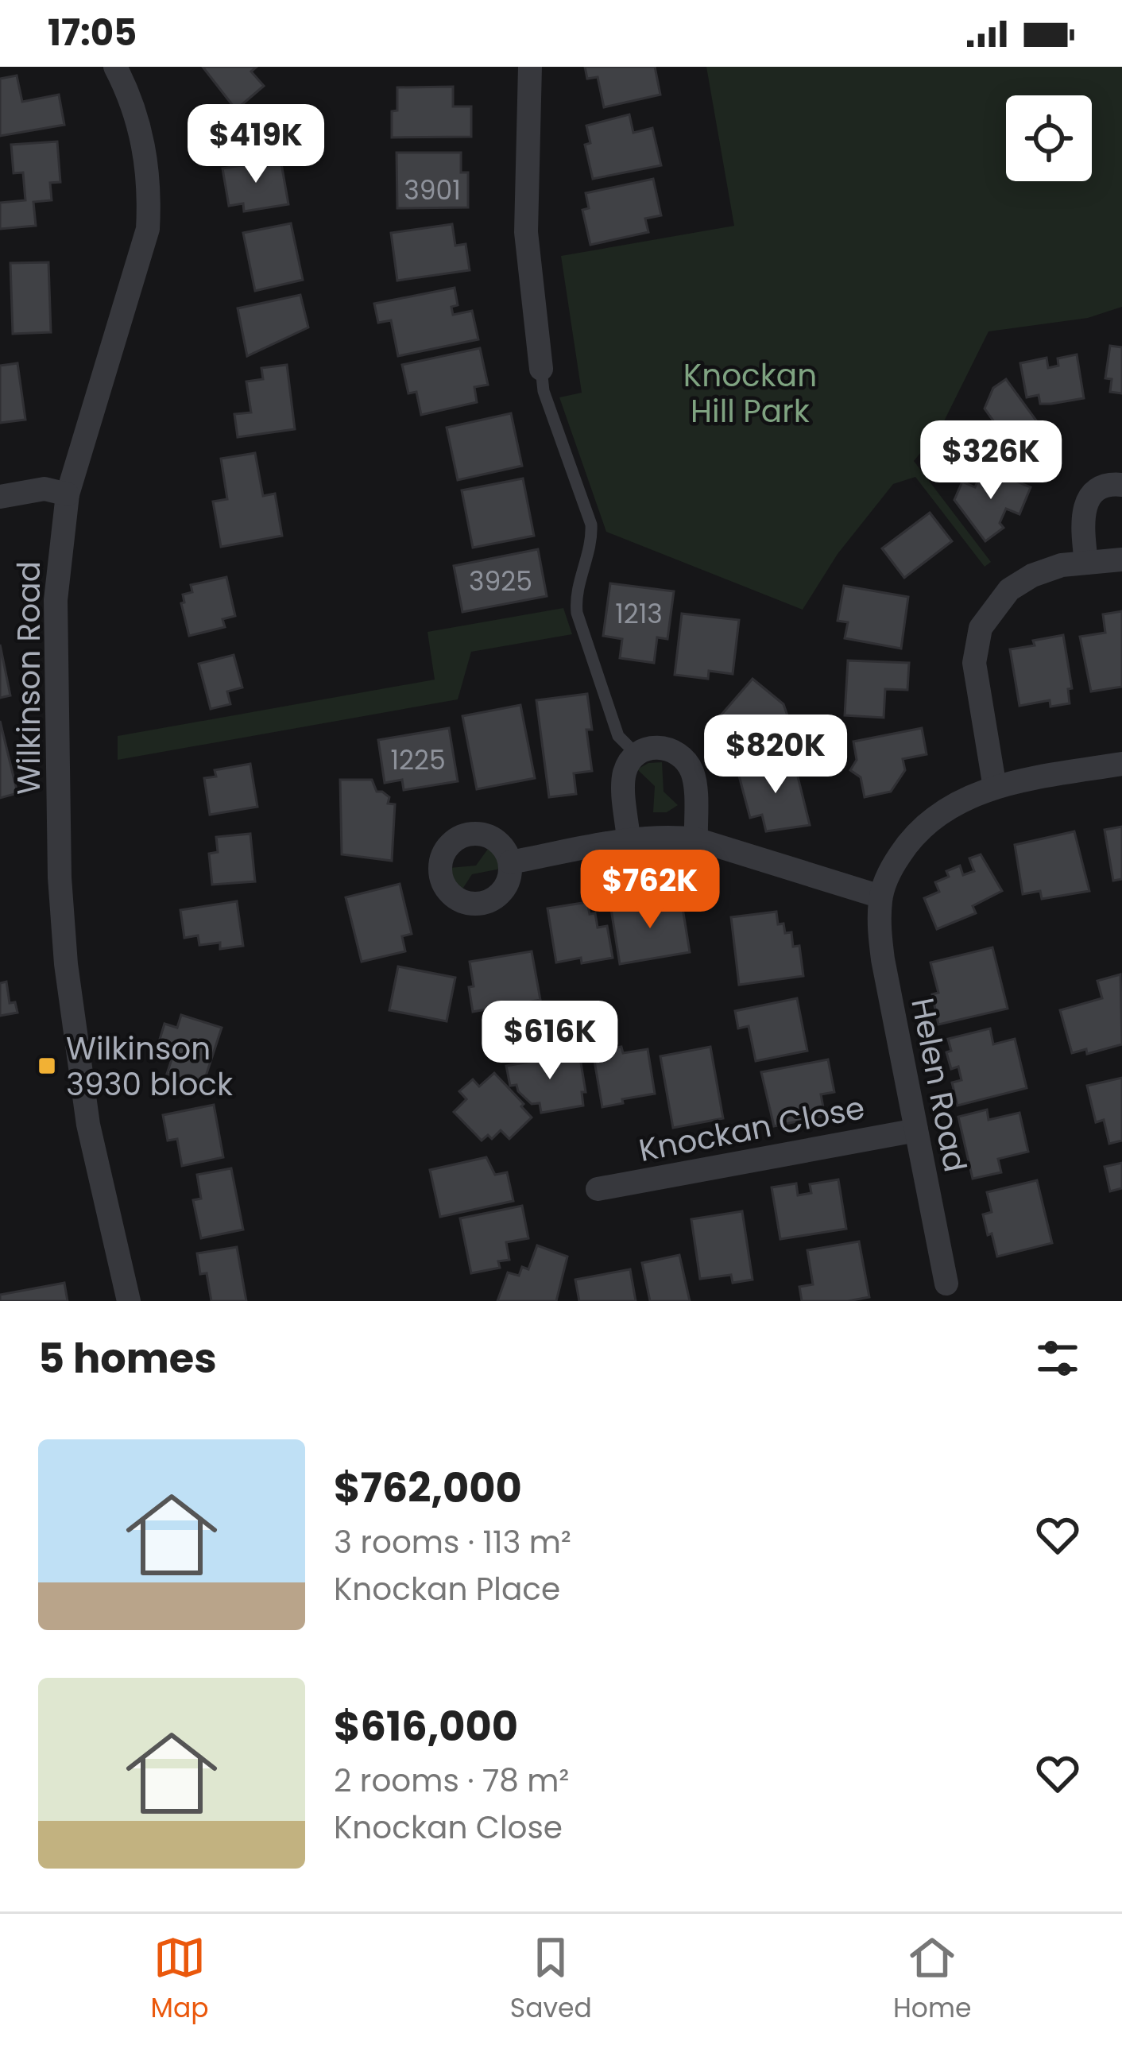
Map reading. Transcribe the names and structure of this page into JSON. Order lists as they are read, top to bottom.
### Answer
{
  "streets": {
    "street": ["Wilkinson Road", "Helen Road", "Knockan Close"]
  },
  "crossings": [
    ["Helen Road", "Knockan Close"]
  ],
  "parks": ["Knockan Hill Park"],
  "places": {
    "transit": ["Wilkinson 3930 block"]
  },
  "house_numbers": [
    "3901",
    "3925",
    "1213",
    "1225"
  ],
  "page": {
    "status": "17:05",
    "price": [
      "$419K",
      "$326K",
      "$820K",
      "$762K",
      "$616K"
    ],
    "heading": "5 homes",
    "list": [
      {
        "name": "$762,000",
        "note": "3 rooms · 113 m² · Knockan Place"
      },
      {
        "name": "$616,000",
        "note": "2 rooms · 78 m² · Knockan Close"
      }
    ],
    "tabs": ["Map", "Saved", "Home"]
  }
}
